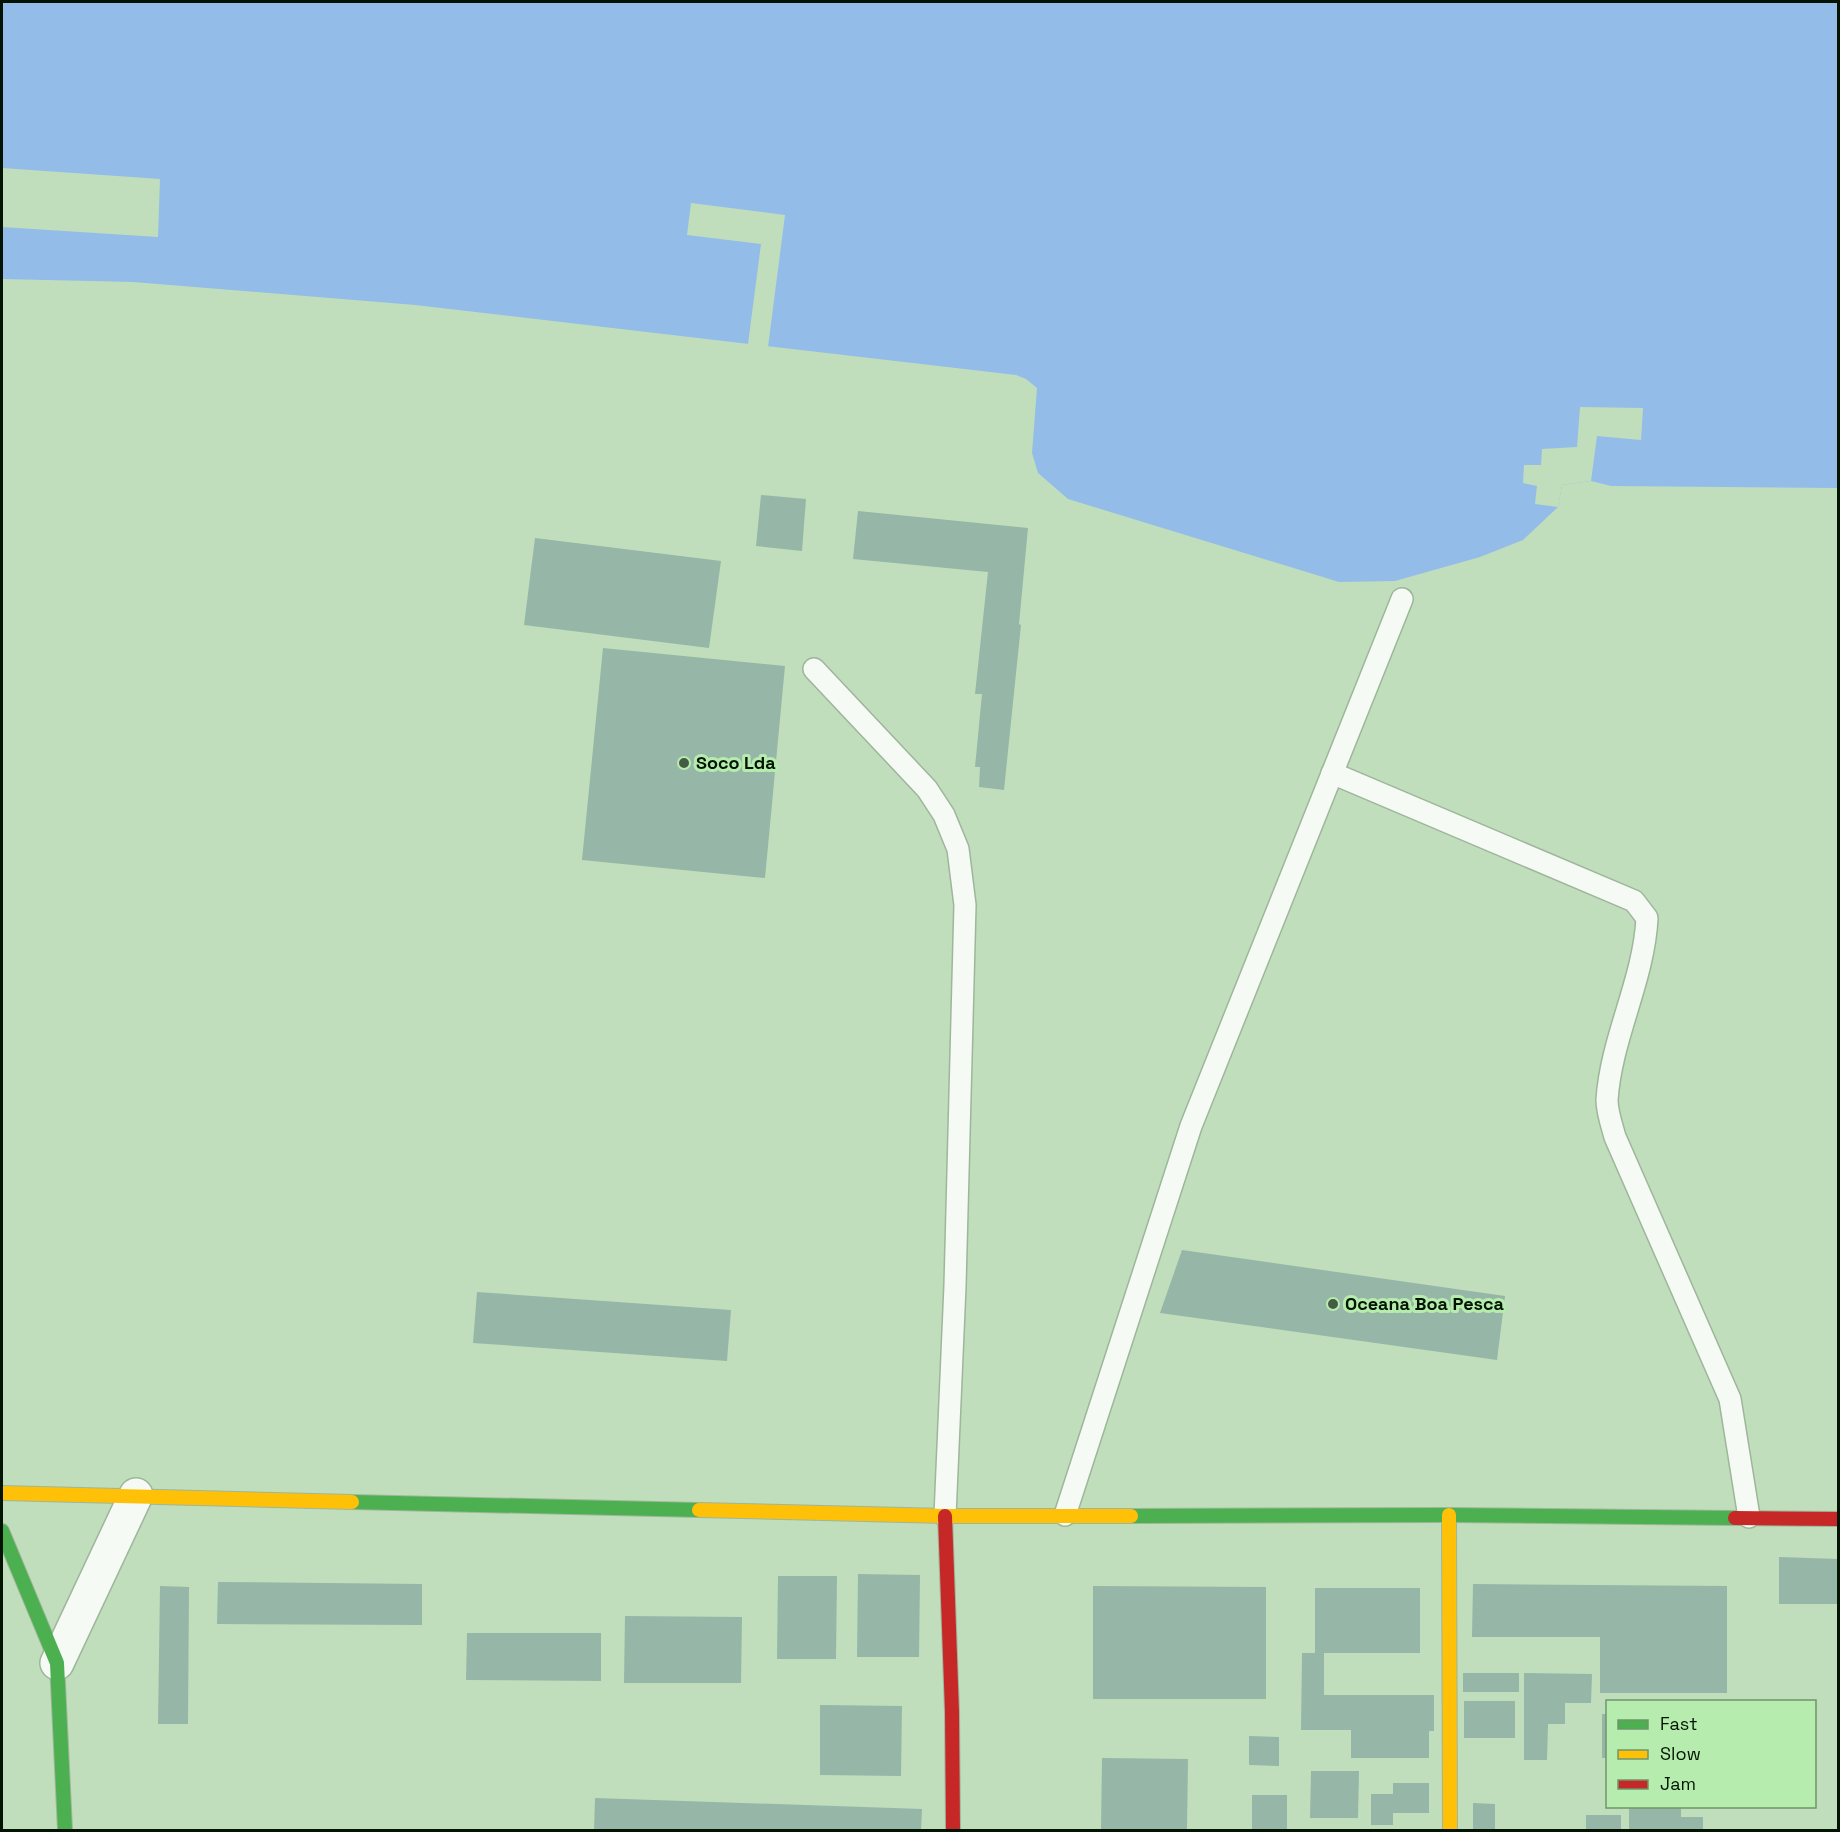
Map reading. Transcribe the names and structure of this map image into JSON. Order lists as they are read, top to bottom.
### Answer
{
  "places": ["Soco Lda", "Oceana Boa Pesca"],
  "legend": ["Fast", "Slow", "Jam"]
}
